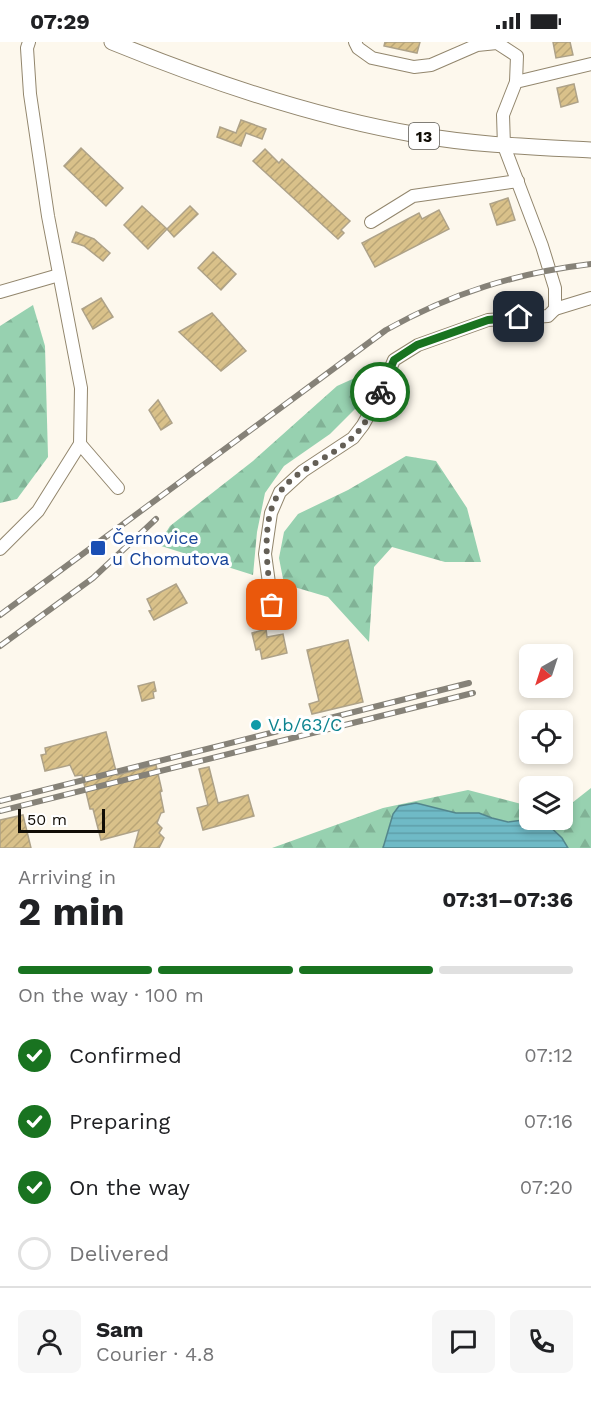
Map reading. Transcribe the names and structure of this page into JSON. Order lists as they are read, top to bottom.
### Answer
{
  "streets": {
    "main road": ["13"]
  },
  "places": {
    "transit": ["Černovice u Chomutova"],
    "other": ["V.b/63/C"]
  },
  "scale_bar": "50 m",
  "north": "bottom left",
  "page": {
    "status": "07:29",
    "scale": "50 m",
    "heading": ["2 min", "Arriving in", "07:31–07:36"],
    "panel": ["Sam", "Courier · 4.8"],
    "bar": "On the way · 100 m",
    "list": [
      ["Confirmed", "07:12"],
      ["Preparing", "07:16"],
      ["On the way", "07:20"],
      "Delivered"
    ]
  }
}
